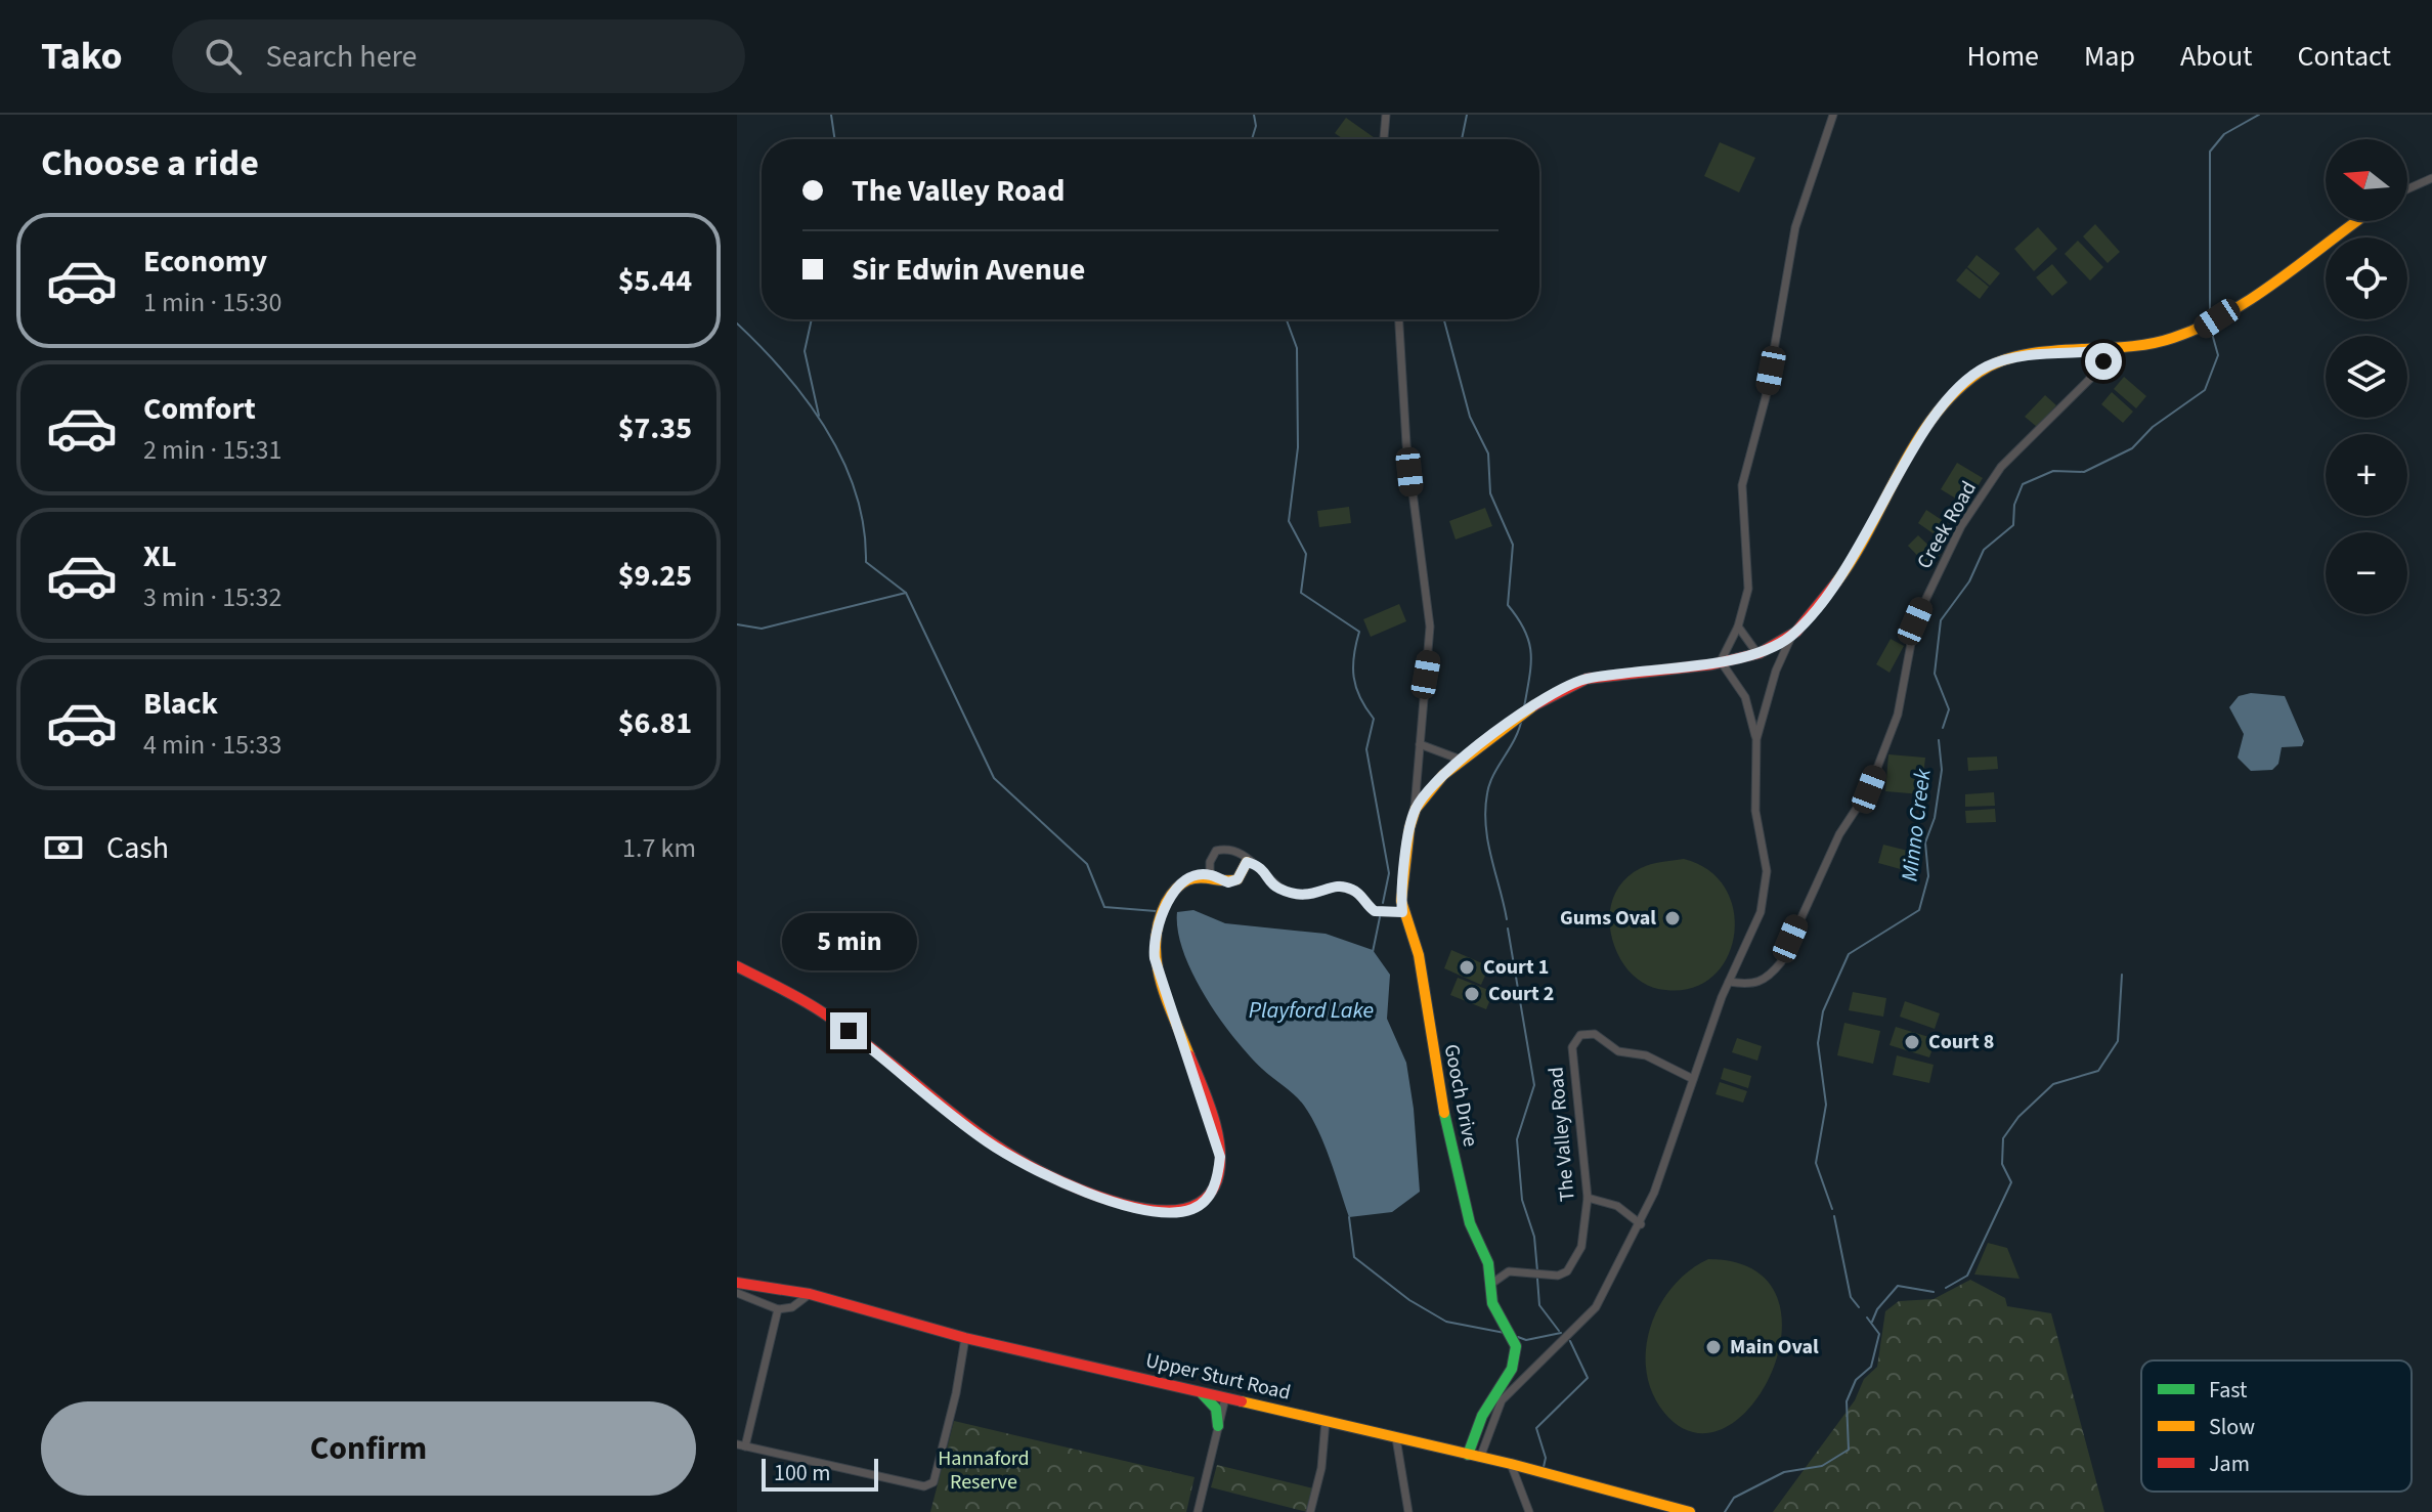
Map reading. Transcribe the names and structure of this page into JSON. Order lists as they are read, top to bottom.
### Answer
{
  "streets": {
    "street": [
      "Creek Road",
      "Gooch Drive",
      "The Valley Road",
      "Upper Sturt Road"
    ]
  },
  "crossings": [
    ["Gooch Drive", "The Valley Road"],
    ["Gooch Drive", "Upper Sturt Road"]
  ],
  "water": ["Minno Creek", "Playford Lake"],
  "parks": ["Hannaford Reserve"],
  "places": [
    "Gums Oval",
    "Court 1",
    "Court 2",
    "Court 8",
    "Main Oval"
  ],
  "legend": ["Fast", "Slow", "Jam"],
  "scale_bar": "100 m",
  "north": "left",
  "page": {
    "header": "Tako",
    "search": "Search here",
    "nav": [
      "Home",
      "Map",
      "About",
      "Contact"
    ],
    "heading": "Choose a ride",
    "map_buttons": ["+", "−"],
    "banner": ["The Valley Road", "Sir Edwin Avenue"],
    "list": [
      {
        "name": "Economy",
        "note": "1 min · 15:30",
        "value": "$5.44"
      },
      {
        "name": "Comfort",
        "note": "2 min · 15:31",
        "value": "$7.35"
      },
      {
        "name": "XL",
        "note": "3 min · 15:32",
        "value": "$9.25"
      },
      {
        "name": "Black",
        "note": "4 min · 15:33",
        "value": "$6.81"
      }
    ],
    "pay": ["Cash", "1.7 km"],
    "bubble": "5 min",
    "buttons": "Confirm",
    "scale": "100 m"
  }
}
